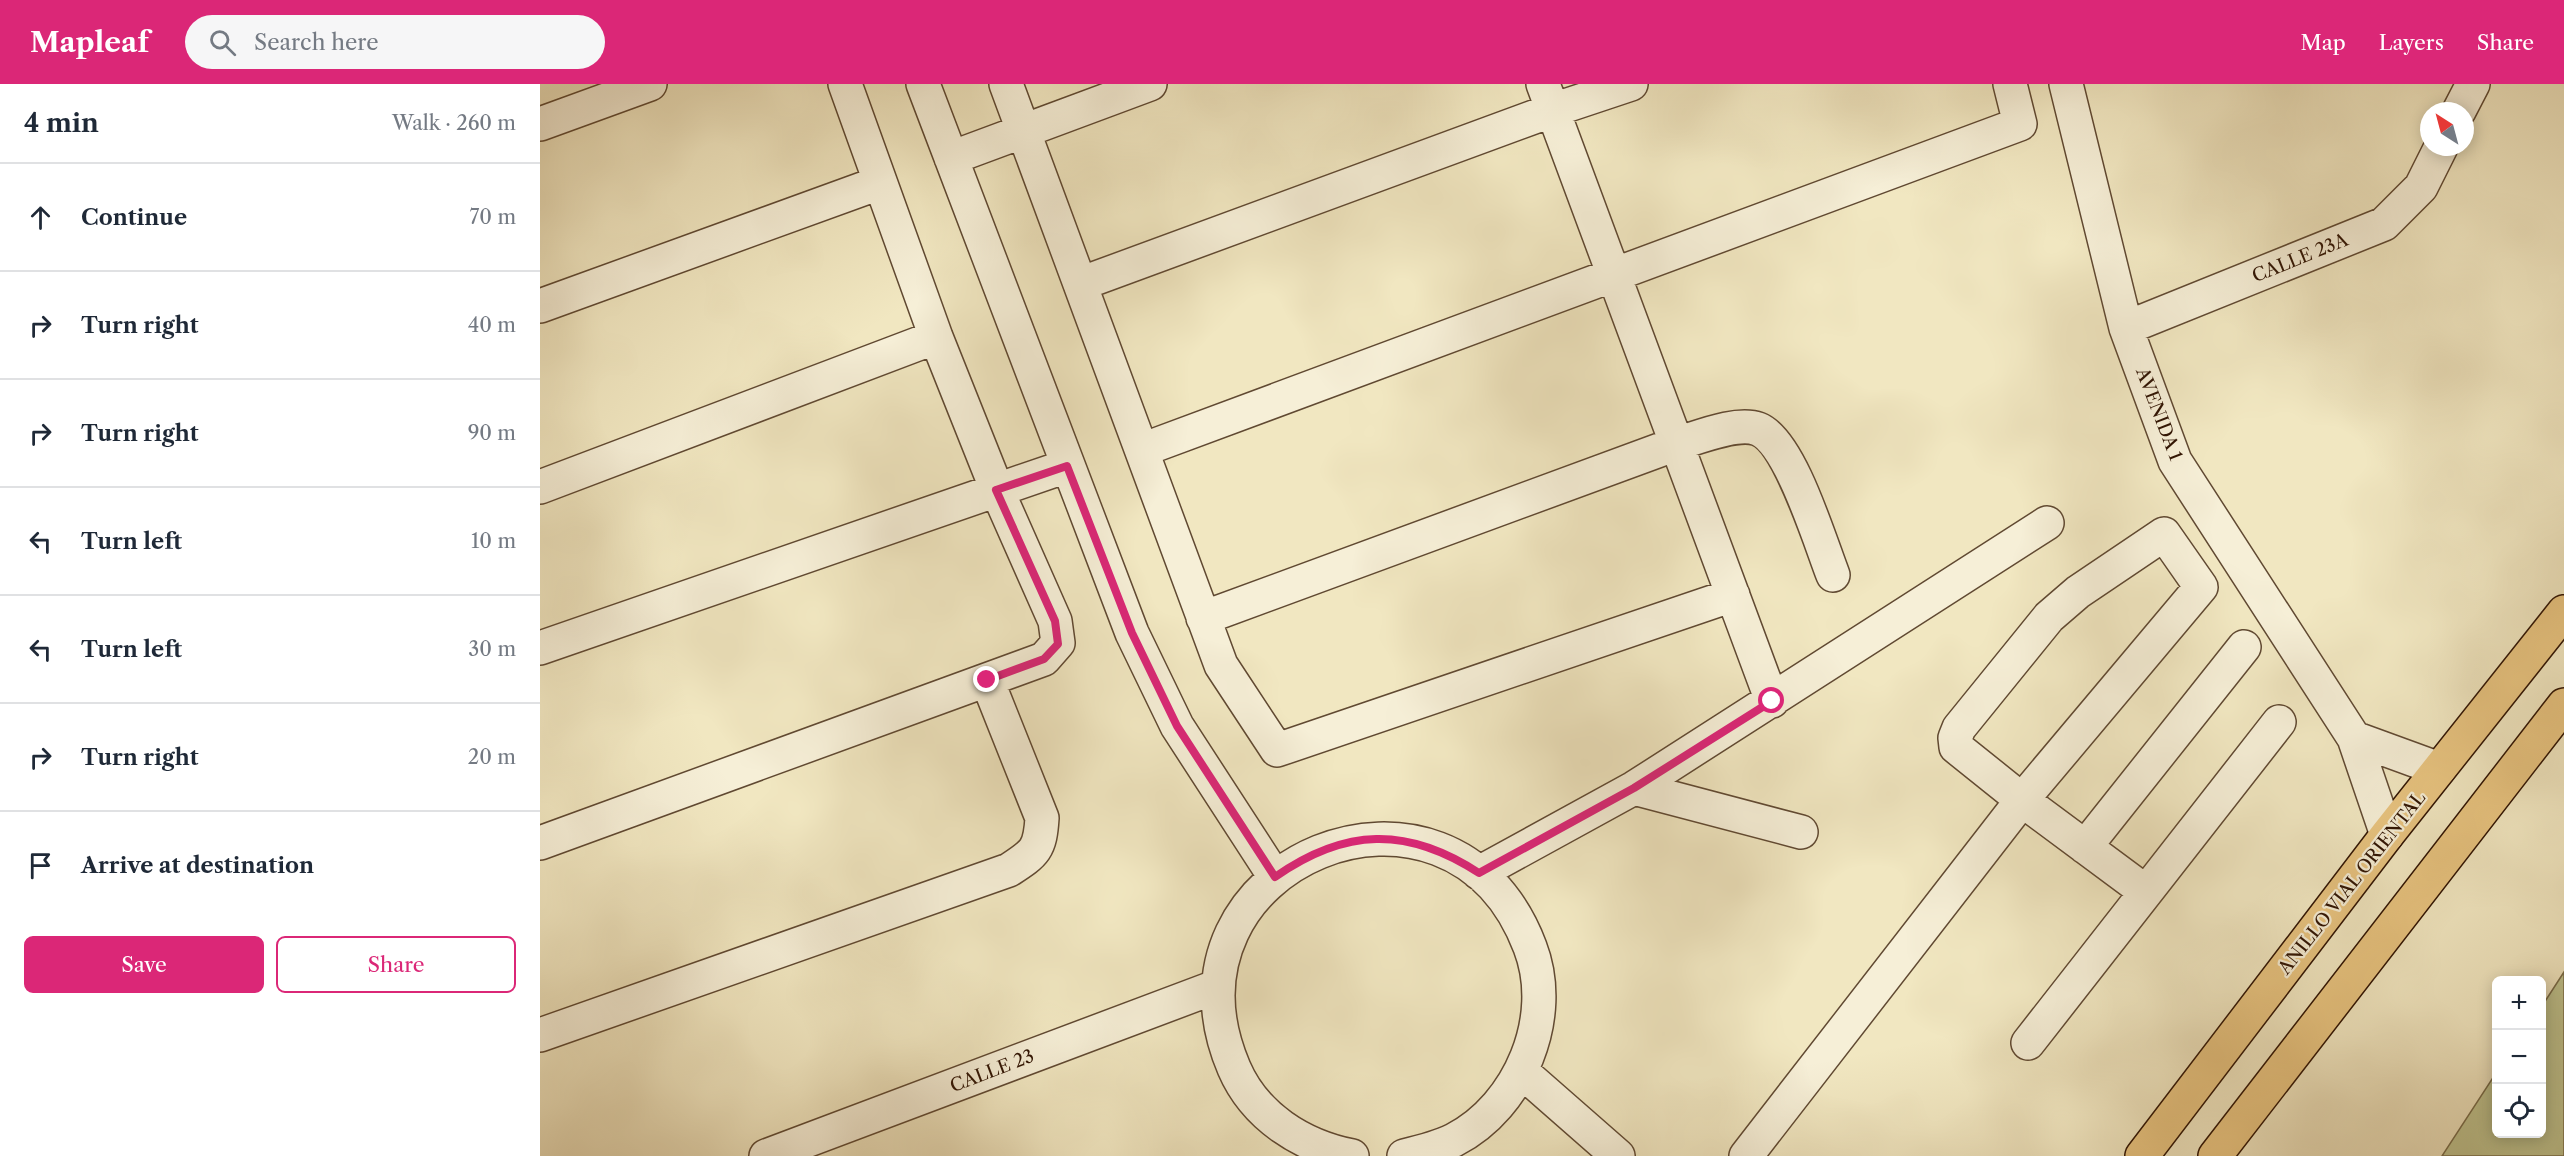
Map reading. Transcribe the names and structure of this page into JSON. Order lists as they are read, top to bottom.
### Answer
{
  "streets": {
    "highway": ["ANILLO VIAL ORIENTAL"],
    "street": ["CALLE 23A", "AVENIDA 1", "CALLE 23"]
  },
  "crossings": [
    ["CALLE 23A", "AVENIDA 1"],
    ["AVENIDA 1", "ANILLO VIAL ORIENTAL"]
  ],
  "north": "top left",
  "page": {
    "header": "Mapleaf",
    "search": "Search here",
    "nav": ["Map", "Layers", "Share"],
    "heading": ["4 min", "Walk · 260 m"],
    "list": [
      ["Continue", "70 m"],
      ["Turn right", "40 m"],
      ["Turn right", "90 m"],
      ["Turn left", "10 m"],
      ["Turn left", "30 m"],
      ["Turn right", "20 m"],
      "Arrive at destination"
    ],
    "buttons": ["Save", "Share"],
    "map_buttons": ["+", "−"]
  }
}
